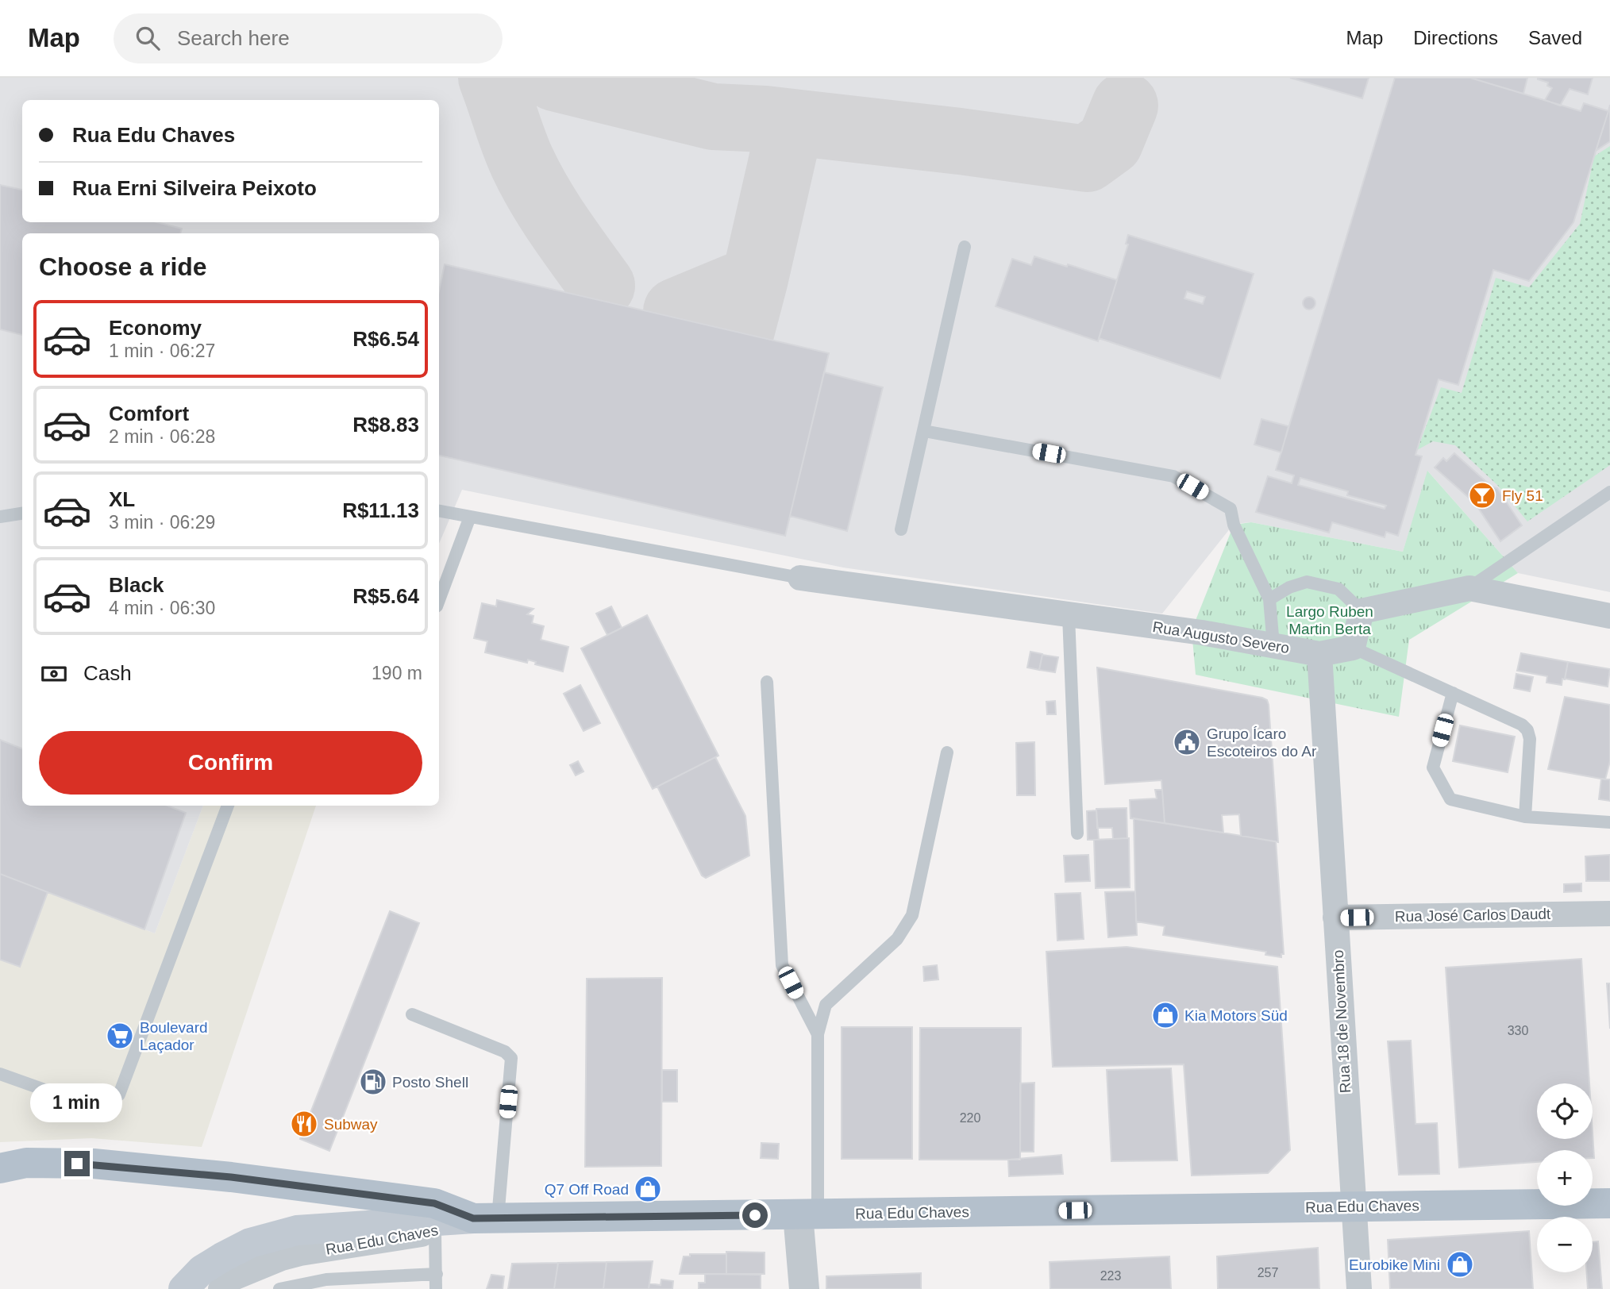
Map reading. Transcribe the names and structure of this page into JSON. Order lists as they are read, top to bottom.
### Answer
{
  "streets": {
    "main road": ["Rua Edu Chaves"],
    "street": ["Rua Augusto Severo", "Rua José Carlos Daudt", "Rua 18 de Novembro"]
  },
  "crossings": [
    ["Rua Augusto Severo", "Rua 18 de Novembro"],
    ["Rua José Carlos Daudt", "Rua 18 de Novembro"],
    ["Rua 18 de Novembro", "Rua Edu Chaves"]
  ],
  "parks": ["Largo Ruben Martin Berta"],
  "places": {
    "bar": ["Fly 51"],
    "public building": ["Grupo Ícaro Escoteiros do Ar"],
    "shop": ["Kia Motors Süd", "Q7 Off Road", "Eurobike Mini"],
    "supermarket": ["Boulevard Laçador"],
    "fuel station": ["Posto Shell"],
    "restaurant": ["Subway"]
  },
  "house_numbers": [
    "330",
    "220",
    "257",
    "223"
  ],
  "page": {
    "header": "Map",
    "search": "Search here",
    "nav": ["Map", "Directions", "Saved"],
    "banner": ["Rua Edu Chaves", "Rua Erni Silveira Peixoto"],
    "heading": "Choose a ride",
    "list": [
      {
        "name": "Economy",
        "note": "1 min · 06:27",
        "value": "R$6.54"
      },
      {
        "name": "Comfort",
        "note": "2 min · 06:28",
        "value": "R$8.83"
      },
      {
        "name": "XL",
        "note": "3 min · 06:29",
        "value": "R$11.13"
      },
      {
        "name": "Black",
        "note": "4 min · 06:30",
        "value": "R$5.64"
      }
    ],
    "pay": ["Cash", "190 m"],
    "buttons": "Confirm",
    "map_buttons": ["+", "−"],
    "bubble": "1 min"
  }
}
